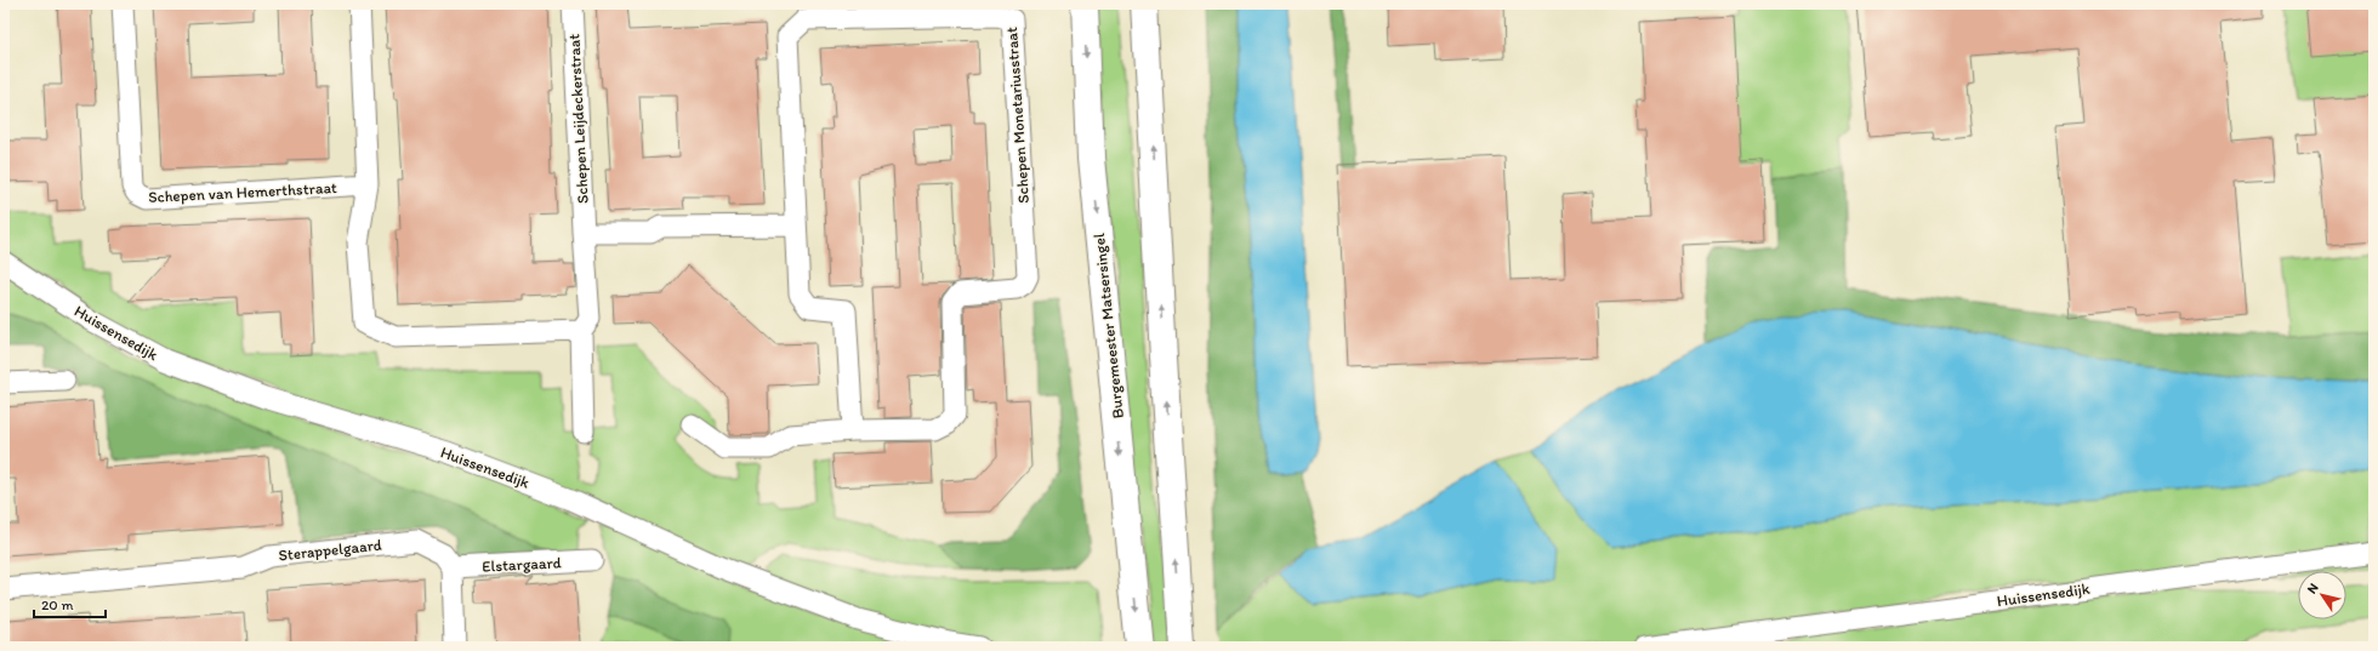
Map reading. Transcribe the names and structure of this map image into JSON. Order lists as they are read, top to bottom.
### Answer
{
  "streets": {
    "main road": ["Burgemeester Matsersingel"],
    "street": [
      "Schepen Monetariusstraat",
      "Schepen Leijdeckerstraat",
      "Schepen van Hemerthstraat",
      "Huissensedijk",
      "Sterappelgaard",
      "Elstargaard"
    ]
  },
  "crossings": [
    ["Sterappelgaard", "Elstargaard"]
  ],
  "scale_bar": "20 m",
  "north": "top left"
}
